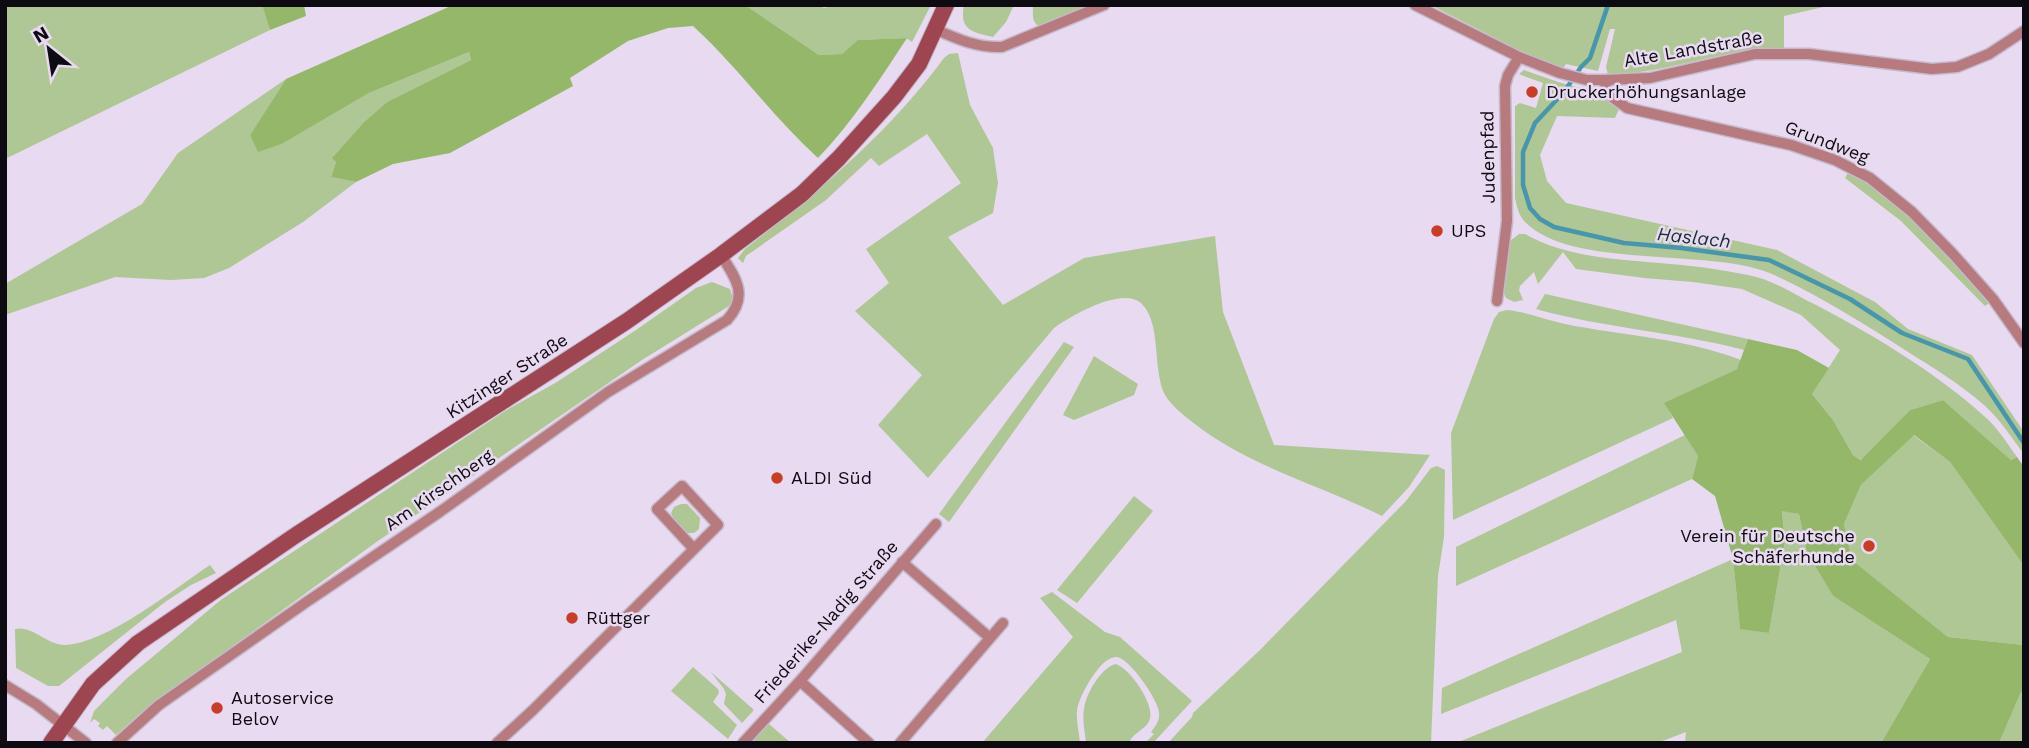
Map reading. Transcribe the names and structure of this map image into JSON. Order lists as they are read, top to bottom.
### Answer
{
  "streets": {
    "street": [
      "Alte Landstraße",
      "Grundweg",
      "Judenpfad",
      "Kitzinger Straße",
      "Am Kirschberg",
      "Friederike-Nadig Straße"
    ]
  },
  "crossings": [
    ["Alte Landstraße", "Grundweg"],
    ["Alte Landstraße", "Judenpfad"],
    ["Kitzinger Straße", "Am Kirschberg"]
  ],
  "water": ["Haslach"],
  "places": [
    "Druckerhöhungsanlage",
    "UPS",
    "ALDI Süd",
    "Verein für Deutsche Schäferhunde",
    "Rüttger",
    "Autoservice Belov"
  ],
  "north": "top left"
}
